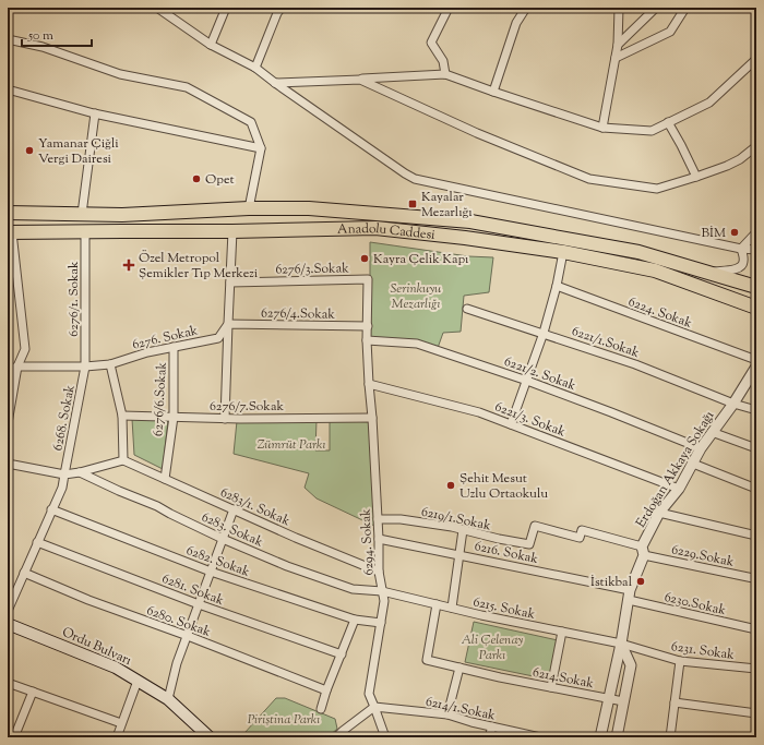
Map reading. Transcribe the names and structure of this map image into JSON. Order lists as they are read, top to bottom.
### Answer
{
  "streets": {
    "highway": ["Anadolu Caddesi"],
    "main road": ["Ordu Bulvarı"],
    "street": [
      "6276/3.Sokak",
      "6276/1. Sokak",
      "6224. Sokak",
      "6276/4.Sokak",
      "6276. Sokak",
      "6221/1.Sokak",
      "6221/2. Sokak",
      "6276/6.Sokak",
      "6276/7.Sokak",
      "6268. Sokak",
      "6221/3. Sokak",
      "Erdoğan Akkaya Sokağı",
      "6283/1. Sokak",
      "6219/1.Sokak",
      "6283. Sokak",
      "6294. Sokak",
      "6216. Sokak",
      "6229.Sokak",
      "6282. Sokak",
      "6281. Sokak",
      "6230.Sokak",
      "6215. Sokak",
      "6280. Sokak",
      "6231. Sokak",
      "6214.Sokak",
      "6214/1.Sokak"
    ]
  },
  "crossings": [
    ["Anadolu Caddesi", "6276/1. Sokak"],
    ["6276/3.Sokak", "6294. Sokak"],
    ["6276/1. Sokak", "6276. Sokak"],
    ["6276/1. Sokak", "6268. Sokak"],
    ["6276/4.Sokak", "6276. Sokak"],
    ["6276/4.Sokak", "6294. Sokak"],
    ["6276. Sokak", "6276/6.Sokak"],
    ["6276. Sokak", "6268. Sokak"],
    ["6221/1.Sokak", "Erdoğan Akkaya Sokağı"],
    ["6221/2. Sokak", "Erdoğan Akkaya Sokağı"],
    ["6221/2. Sokak", "6294. Sokak"],
    ["6276/6.Sokak", "6276/7.Sokak"],
    ["6276/6.Sokak", "6283/1. Sokak"],
    ["6276/7.Sokak", "6294. Sokak"],
    ["6268. Sokak", "6282. Sokak"],
    ["6268. Sokak", "6281. Sokak"],
    ["6268. Sokak", "6280. Sokak"],
    ["6221/3. Sokak", "Erdoğan Akkaya Sokağı"],
    ["6221/3. Sokak", "6294. Sokak"],
    ["Erdoğan Akkaya Sokağı", "6216. Sokak"],
    ["Erdoğan Akkaya Sokağı", "6229.Sokak"],
    ["Erdoğan Akkaya Sokağı", "6230.Sokak"],
    ["Erdoğan Akkaya Sokağı", "6215. Sokak"],
    ["Erdoğan Akkaya Sokağı", "6231. Sokak"],
    ["Erdoğan Akkaya Sokağı", "6214.Sokak"],
    ["6283/1. Sokak", "6294. Sokak"],
    ["6219/1.Sokak", "6294. Sokak"],
    ["6219/1.Sokak", "6229.Sokak"],
    ["6283. Sokak", "6294. Sokak"],
    ["6283. Sokak", "6215. Sokak"],
    ["6294. Sokak", "6216. Sokak"],
    ["6294. Sokak", "6282. Sokak"],
    ["6294. Sokak", "6215. Sokak"],
    ["6294. Sokak", "6214/1.Sokak"],
    ["6216. Sokak", "6230.Sokak"],
    ["6215. Sokak", "6231. Sokak"],
    ["6215. Sokak", "6214.Sokak"]
  ],
  "parks": [
    "Serinkuyu Mezarlığı",
    "Zümrüt Parkı",
    "Ali Çelenay Parkı",
    "Piriştina Parkı"
  ],
  "places": {
    "other": [
      "Yamanar Çiğli Vergi Dairesi",
      "Opet",
      "BİM",
      "Kayra Çelik Kapı",
      "Şehit Mesut Uzlu Ortaokulu",
      "İstikbal"
    ],
    "transit": ["Kayalar Mezarlığı"],
    "health": ["Özel Metropol Şemikler Tıp Merkezi"]
  },
  "scale_bar": "50 m"
}
